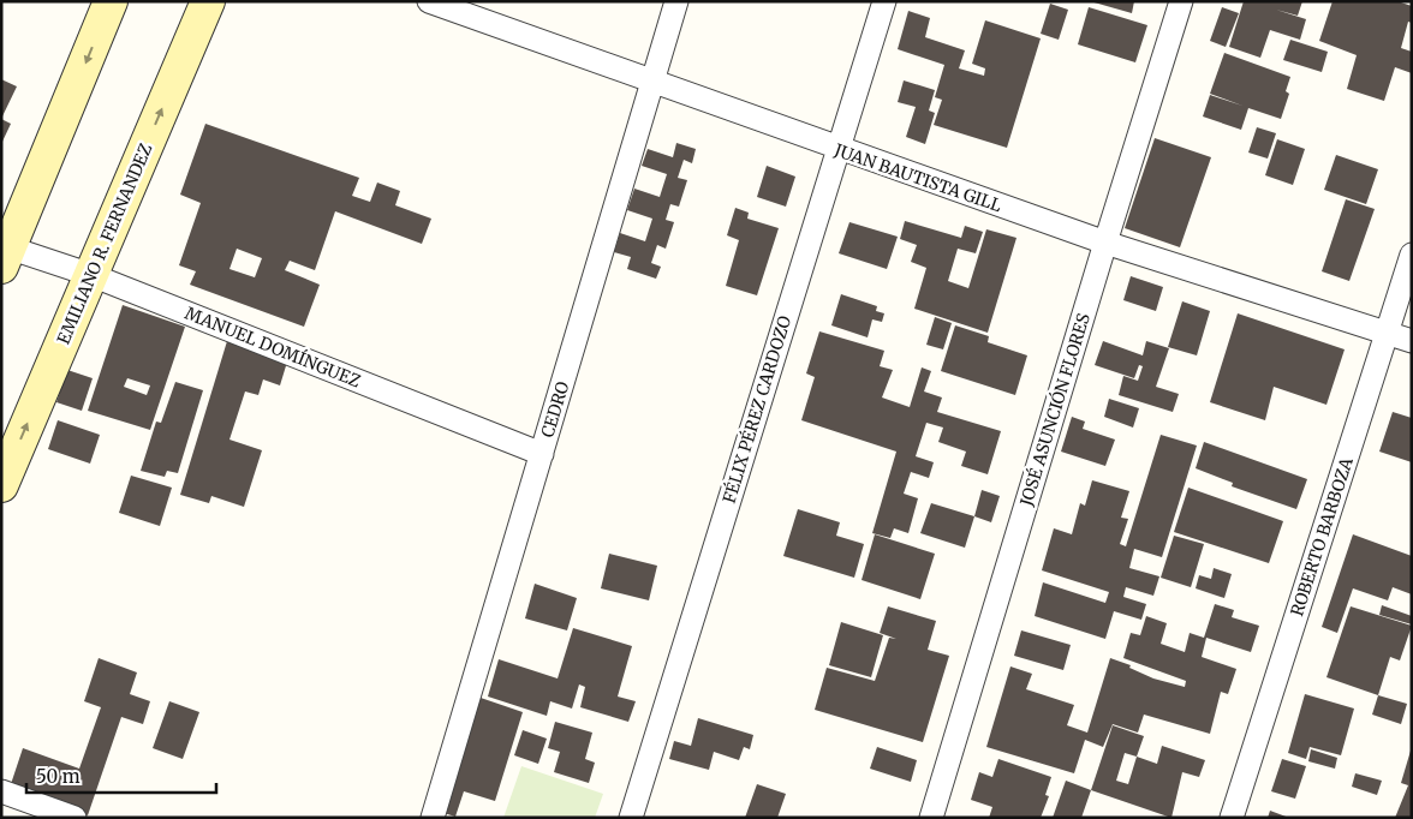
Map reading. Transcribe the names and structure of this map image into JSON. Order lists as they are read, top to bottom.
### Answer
{
  "streets": {
    "main road": ["EMILIANO R. FERNANDEZ"],
    "street": [
      "JUAN BAUTISTA GILL",
      "MANUEL DOMÍNGUEZ",
      "CEDRO",
      "FÉLIX PÉREZ CARDOZO",
      "JOSÉ ASUNCIÓN FLORES",
      "ROBERTO BARBOZA"
    ]
  },
  "crossings": [
    ["JUAN BAUTISTA GILL", "CEDRO"],
    ["JUAN BAUTISTA GILL", "FÉLIX PÉREZ CARDOZO"],
    ["JUAN BAUTISTA GILL", "JOSÉ ASUNCIÓN FLORES"],
    ["JUAN BAUTISTA GILL", "ROBERTO BARBOZA"],
    ["EMILIANO R. FERNANDEZ", "MANUEL DOMÍNGUEZ"],
    ["MANUEL DOMÍNGUEZ", "CEDRO"]
  ],
  "scale_bar": "50 m"
}
